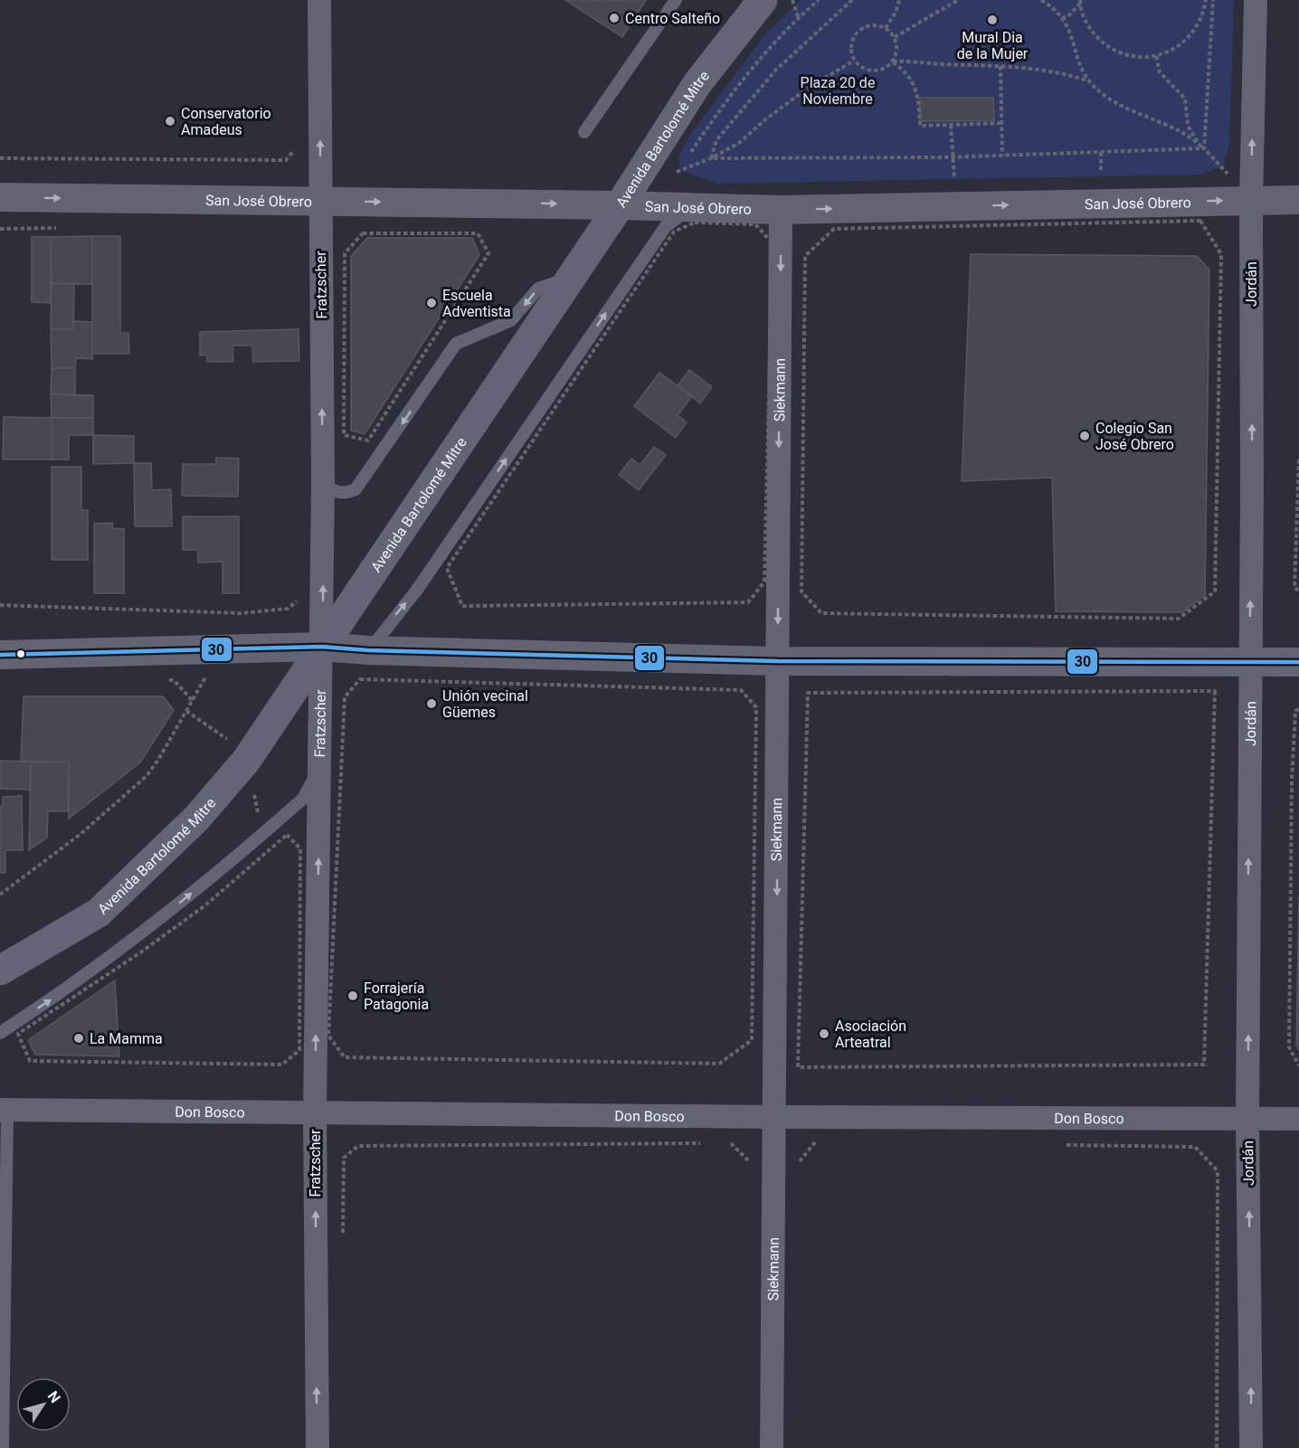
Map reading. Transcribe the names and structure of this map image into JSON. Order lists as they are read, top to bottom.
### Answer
{
  "streets": {
    "main road": ["Avenida Bartolomé Mitre"],
    "street": [
      "San José Obrero",
      "Jordán",
      "Fratzscher",
      "Siekmann",
      "Don Bosco"
    ]
  },
  "crossings": [
    ["Avenida Bartolomé Mitre", "San José Obrero"],
    ["Avenida Bartolomé Mitre", "Fratzscher"],
    ["San José Obrero", "Jordán"],
    ["San José Obrero", "Fratzscher"],
    ["San José Obrero", "Siekmann"],
    ["Jordán", "Don Bosco"],
    ["Fratzscher", "Don Bosco"],
    ["Siekmann", "Don Bosco"]
  ],
  "one_way": [
    "San José Obrero",
    "Jordán",
    "Fratzscher",
    "Siekmann"
  ],
  "parks": ["Plaza 20 de Noviembre"],
  "places": [
    "Centro Salteño",
    "Mural Dia de la Mujer",
    "Conservatorio Amadeus",
    "Escuela Adventista",
    "Colegio San José Obrero",
    "Unión vecinal Güemes",
    "Forrajería Patagonia",
    "Asociación Arteatral",
    "La Mamma"
  ],
  "lines": ["transit line 30"],
  "north": "top right"
}
